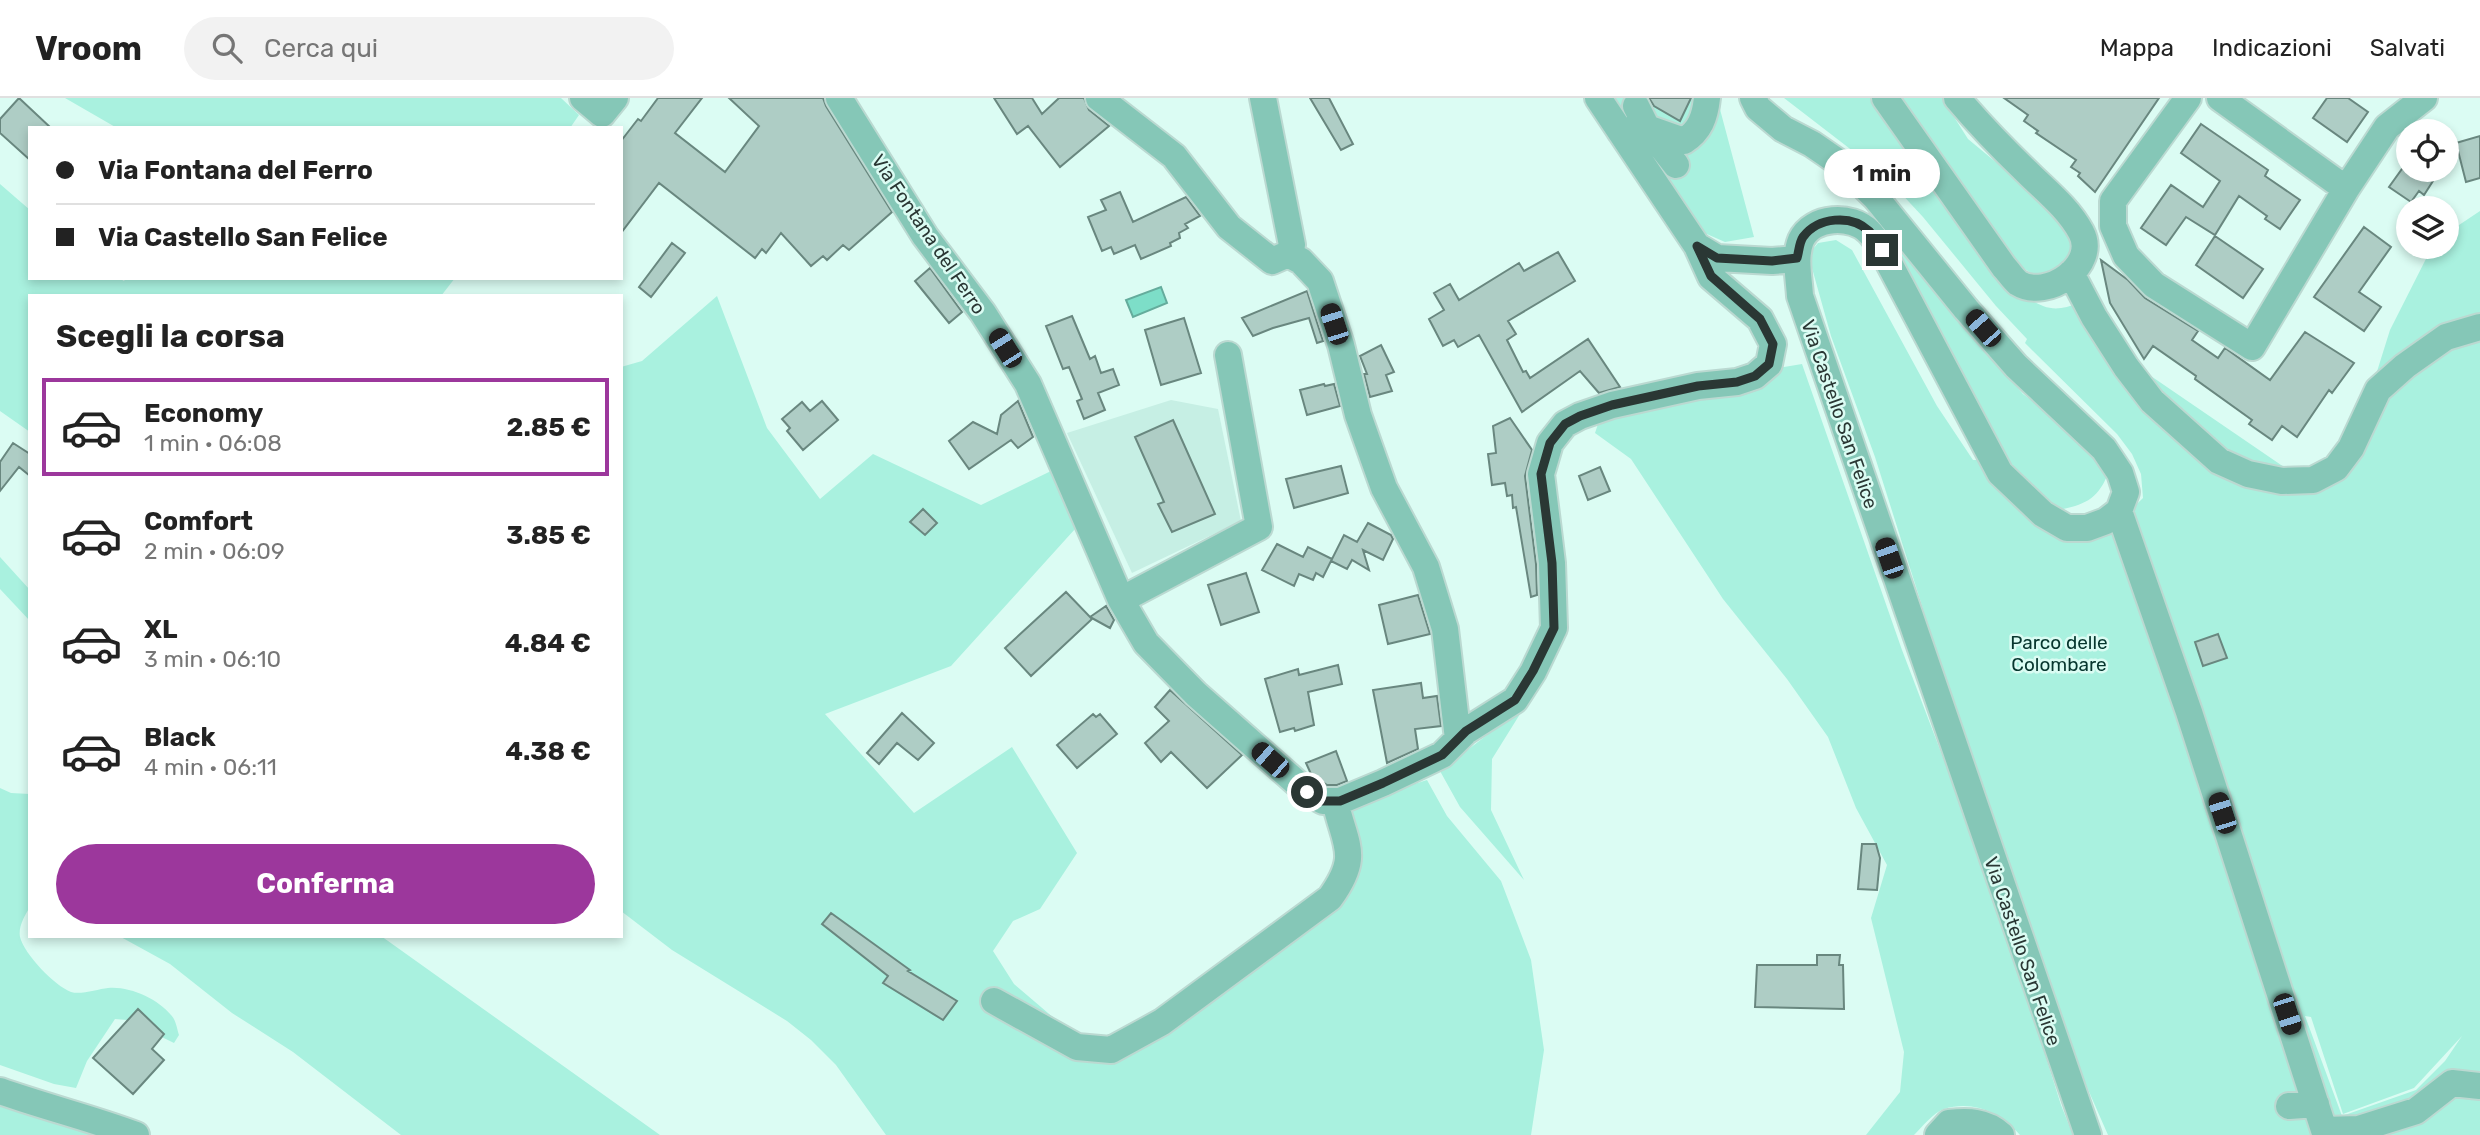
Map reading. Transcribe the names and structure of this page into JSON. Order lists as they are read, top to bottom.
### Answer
{
  "streets": {
    "street": ["Via Fontana del Ferro", "Via Castello San Felice"]
  },
  "parks": ["Parco delle Colombare"],
  "page": {
    "header": "Vroom",
    "search": "Cerca qui",
    "nav": ["Mappa", "Indicazioni", "Salvati"],
    "banner": ["Via Fontana del Ferro", "Via Castello San Felice"],
    "bubble": "1 min",
    "heading": "Scegli la corsa",
    "list": [
      {
        "name": "Economy",
        "note": "1 min · 06:08",
        "value": "2.85 €"
      },
      {
        "name": "Comfort",
        "note": "2 min · 06:09",
        "value": "3.85 €"
      },
      {
        "name": "XL",
        "note": "3 min · 06:10",
        "value": "4.84 €"
      },
      {
        "name": "Black",
        "note": "4 min · 06:11",
        "value": "4.38 €"
      }
    ],
    "buttons": "Conferma"
  }
}
